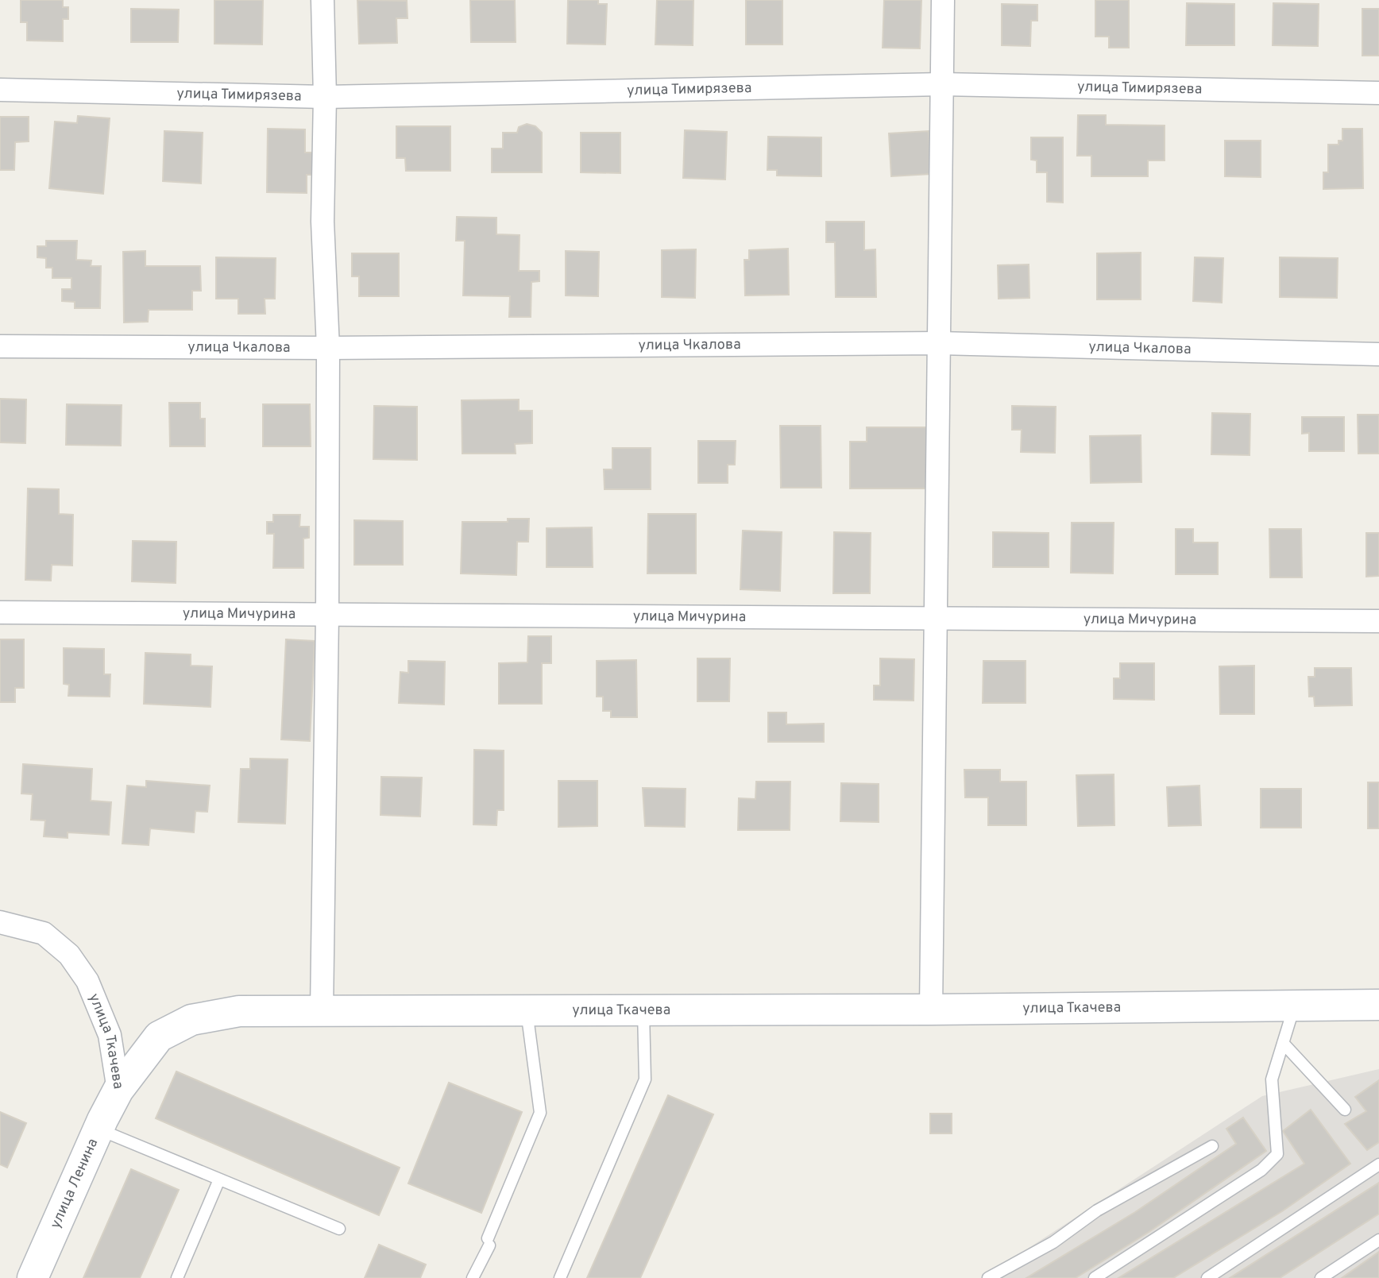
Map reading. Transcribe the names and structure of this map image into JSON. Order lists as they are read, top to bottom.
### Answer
{
  "streets": {
    "street": [
      "улица Тимирязева",
      "улица Чкалова",
      "улица Мичурина",
      "улица Ткачева",
      "улица Ленина"
    ]
  },
  "crossings": [
    ["улица Ткачева", "улица Ленина"]
  ]
}
